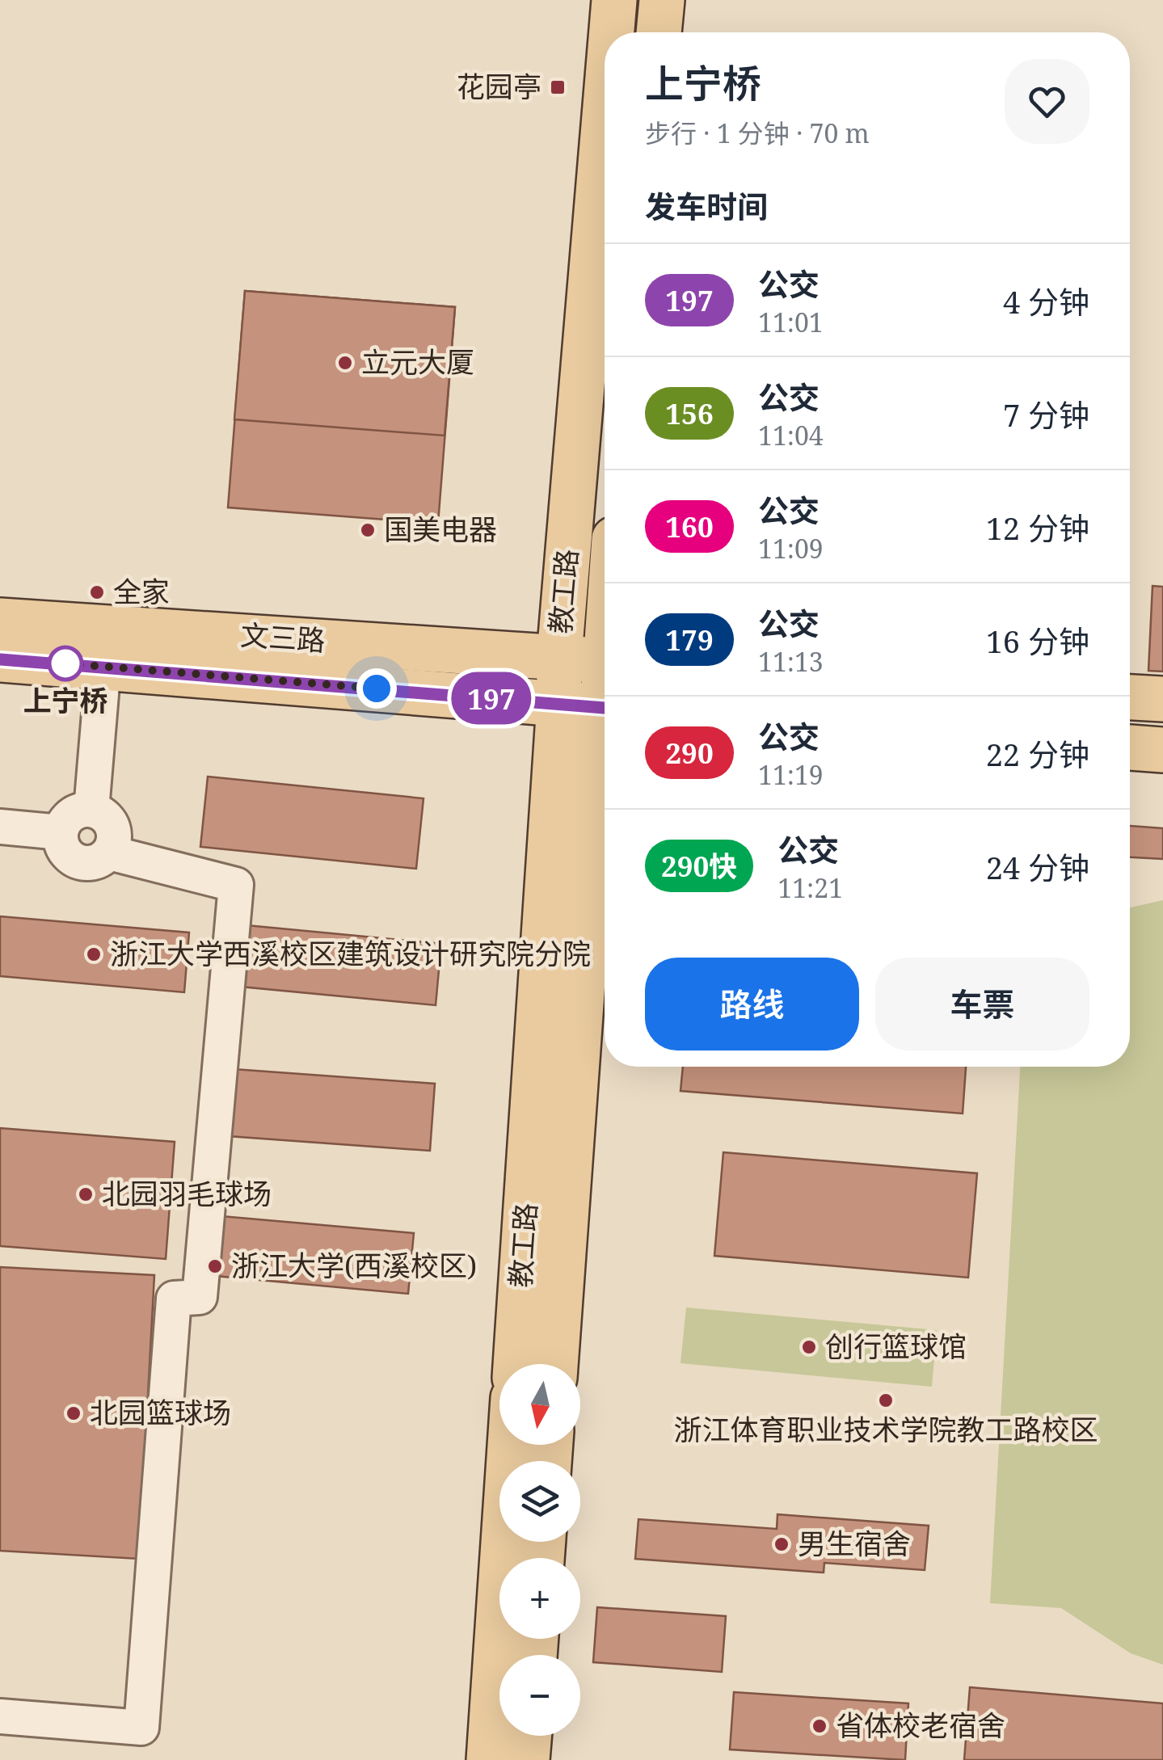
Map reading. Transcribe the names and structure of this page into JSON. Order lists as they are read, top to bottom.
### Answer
{
  "streets": {
    "main road": ["教工路", "文三路"]
  },
  "crossings": [
    ["教工路", "文三路"]
  ],
  "places": {
    "transit": ["花园亭"],
    "other": [
      "立元大厦",
      "国美电器",
      "全家",
      "上宁桥",
      "浙江大学西溪校区建筑设计研究院分院",
      "北园羽毛球场",
      "浙江大学(西溪校区)",
      "创行篮球馆",
      "浙江体育职业技术学院教工路校区",
      "北园篮球场",
      "男生宿舍",
      "省体校老宿舍"
    ]
  },
  "lines": ["bus line 197"],
  "north": "bottom",
  "page": {
    "on_map": "197",
    "heading": [
      ["上宁桥", "步行 · 1 分钟 · 70 m"],
      "发车时间"
    ],
    "list": [
      {
        "mark": "197",
        "name": "公交",
        "note": "11:01",
        "value": "4 分钟"
      },
      {
        "mark": "156",
        "name": "公交",
        "note": "11:04",
        "value": "7 分钟"
      },
      {
        "mark": "160",
        "name": "公交",
        "note": "11:09",
        "value": "12 分钟"
      },
      {
        "mark": "179",
        "name": "公交",
        "note": "11:13",
        "value": "16 分钟"
      },
      {
        "mark": "290",
        "name": "公交",
        "note": "11:19",
        "value": "22 分钟"
      },
      {
        "mark": "290快",
        "name": "公交",
        "note": "11:21",
        "value": "24 分钟"
      }
    ],
    "buttons": ["路线", "车票"],
    "map_buttons": ["+", "−"]
  }
}
